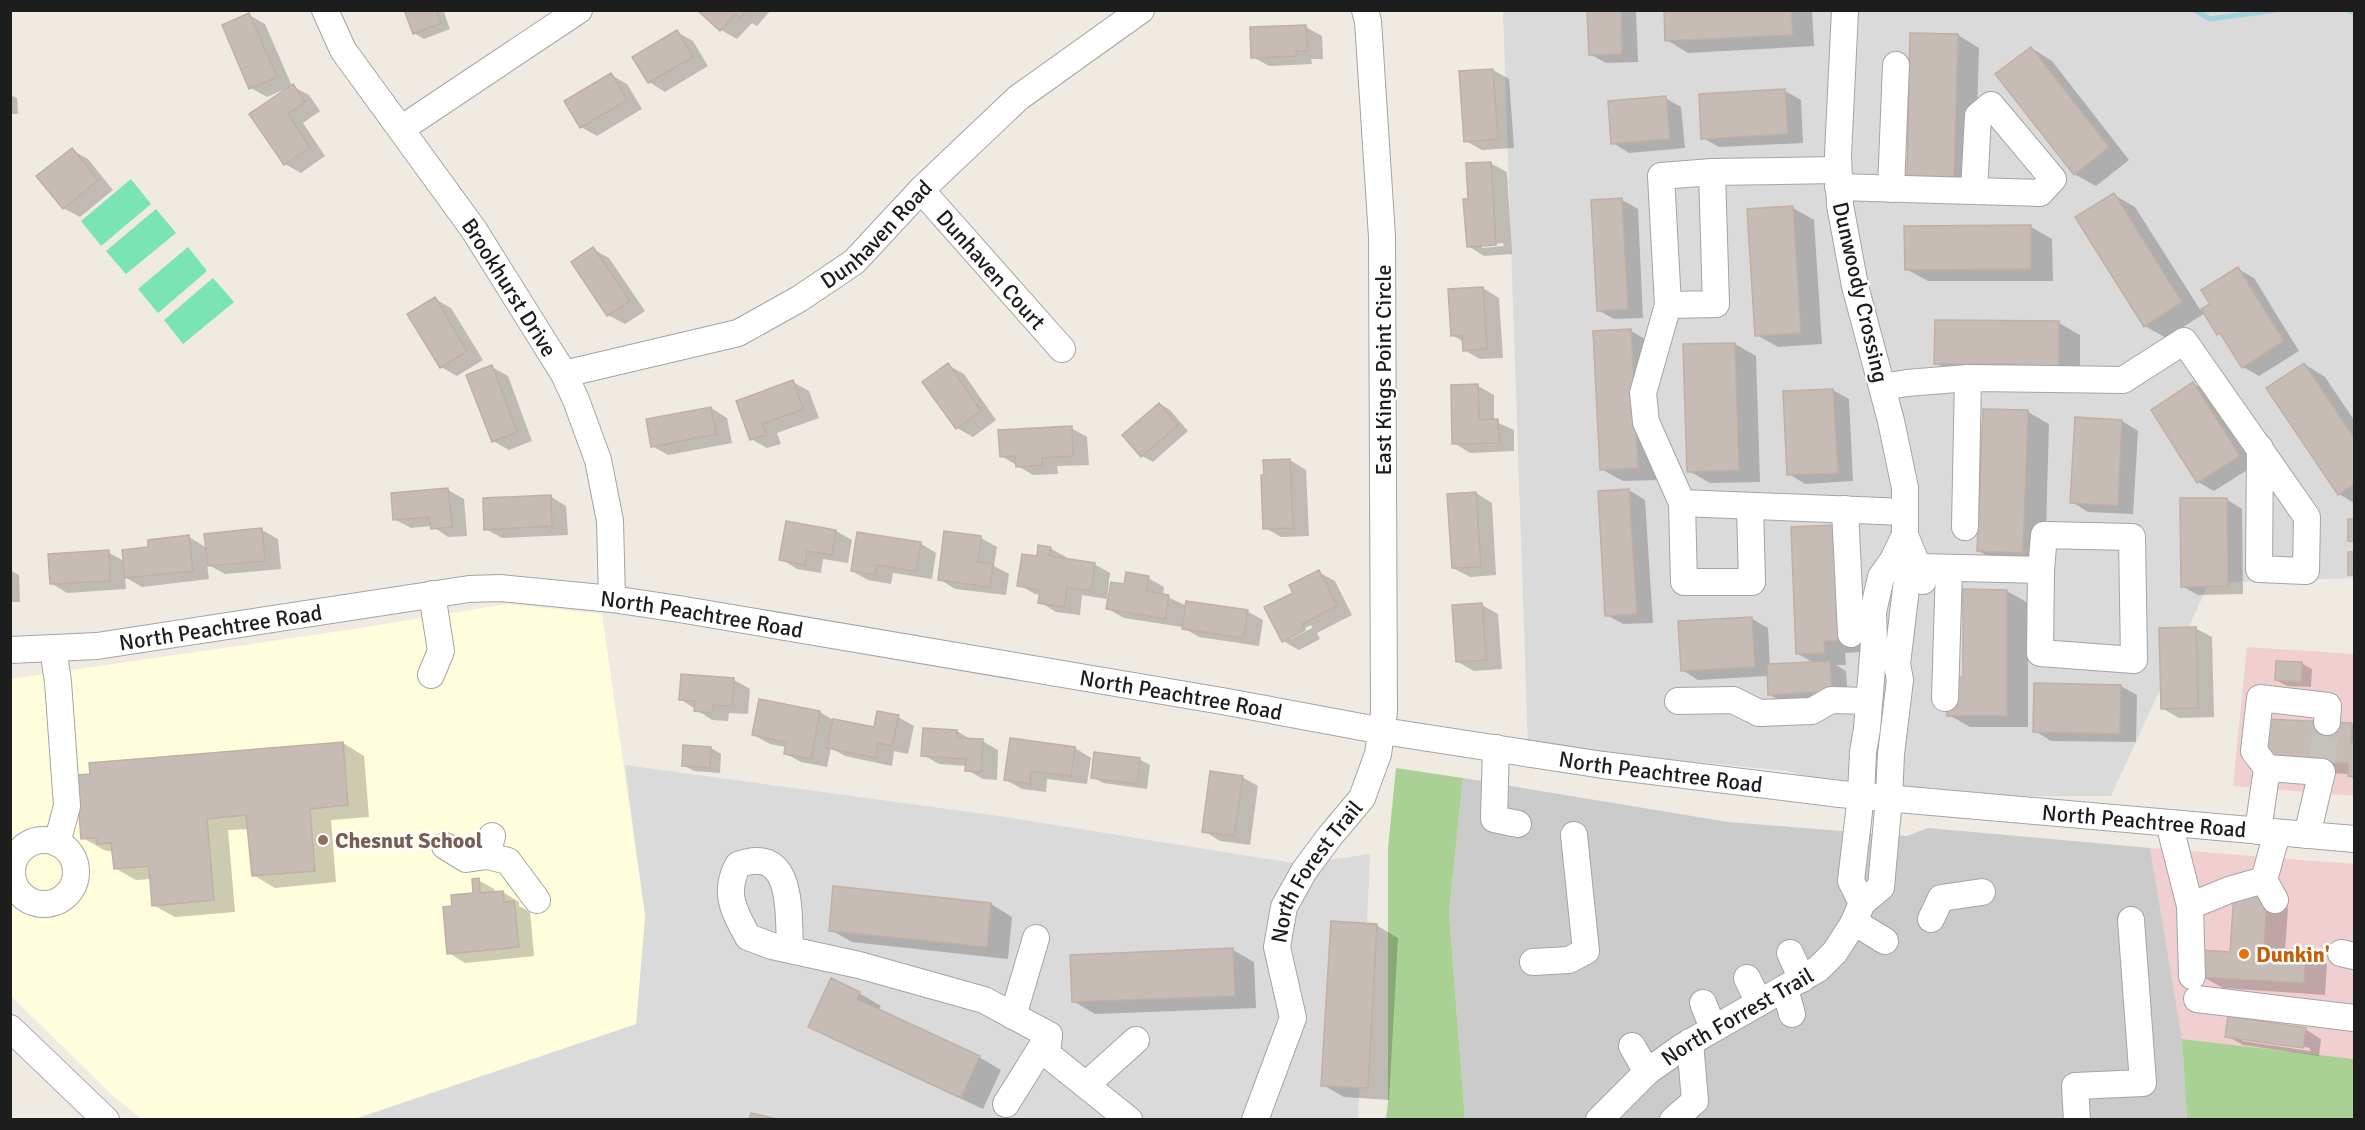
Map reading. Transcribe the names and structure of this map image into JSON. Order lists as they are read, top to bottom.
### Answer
{
  "streets": {
    "street": [
      "Dunhaven Road",
      "Dunhaven Court",
      "Brookhurst Drive",
      "Dunwoody Crossing",
      "East Kings Point Circle",
      "North Peachtree Road",
      "North Forest Trail",
      "North Forrest Trail"
    ]
  },
  "crossings": [
    ["Dunhaven Road", "Dunhaven Court"],
    ["Dunhaven Road", "Brookhurst Drive"],
    ["Brookhurst Drive", "North Peachtree Road"],
    ["Dunwoody Crossing", "North Peachtree Road"],
    ["Dunwoody Crossing", "North Forrest Trail"],
    ["East Kings Point Circle", "North Peachtree Road"],
    ["East Kings Point Circle", "North Forest Trail"],
    ["North Peachtree Road", "North Forest Trail"],
    ["North Peachtree Road", "North Forrest Trail"]
  ],
  "places": ["Chesnut School", "Dunkin'"]
}
